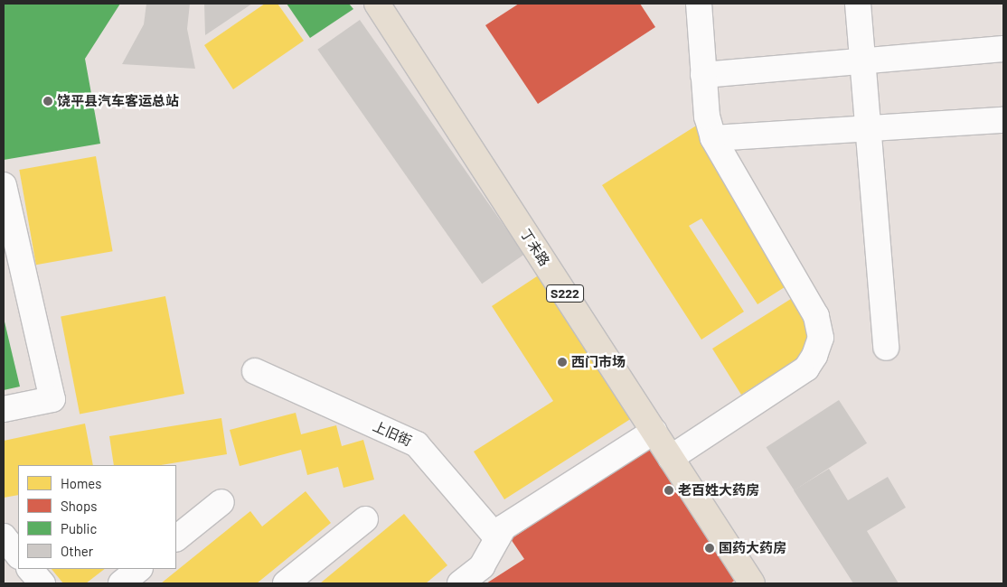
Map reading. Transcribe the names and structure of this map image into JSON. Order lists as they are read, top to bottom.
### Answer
{
  "streets": {
    "main road": ["丁未路", "S222"],
    "street": ["上旧街"]
  },
  "places": [
    "饶平县汽车客运总站",
    "西门市场",
    "老百姓大药房",
    "国药大药房"
  ],
  "legend": [
    "Homes",
    "Shops",
    "Public",
    "Other"
  ]
}
